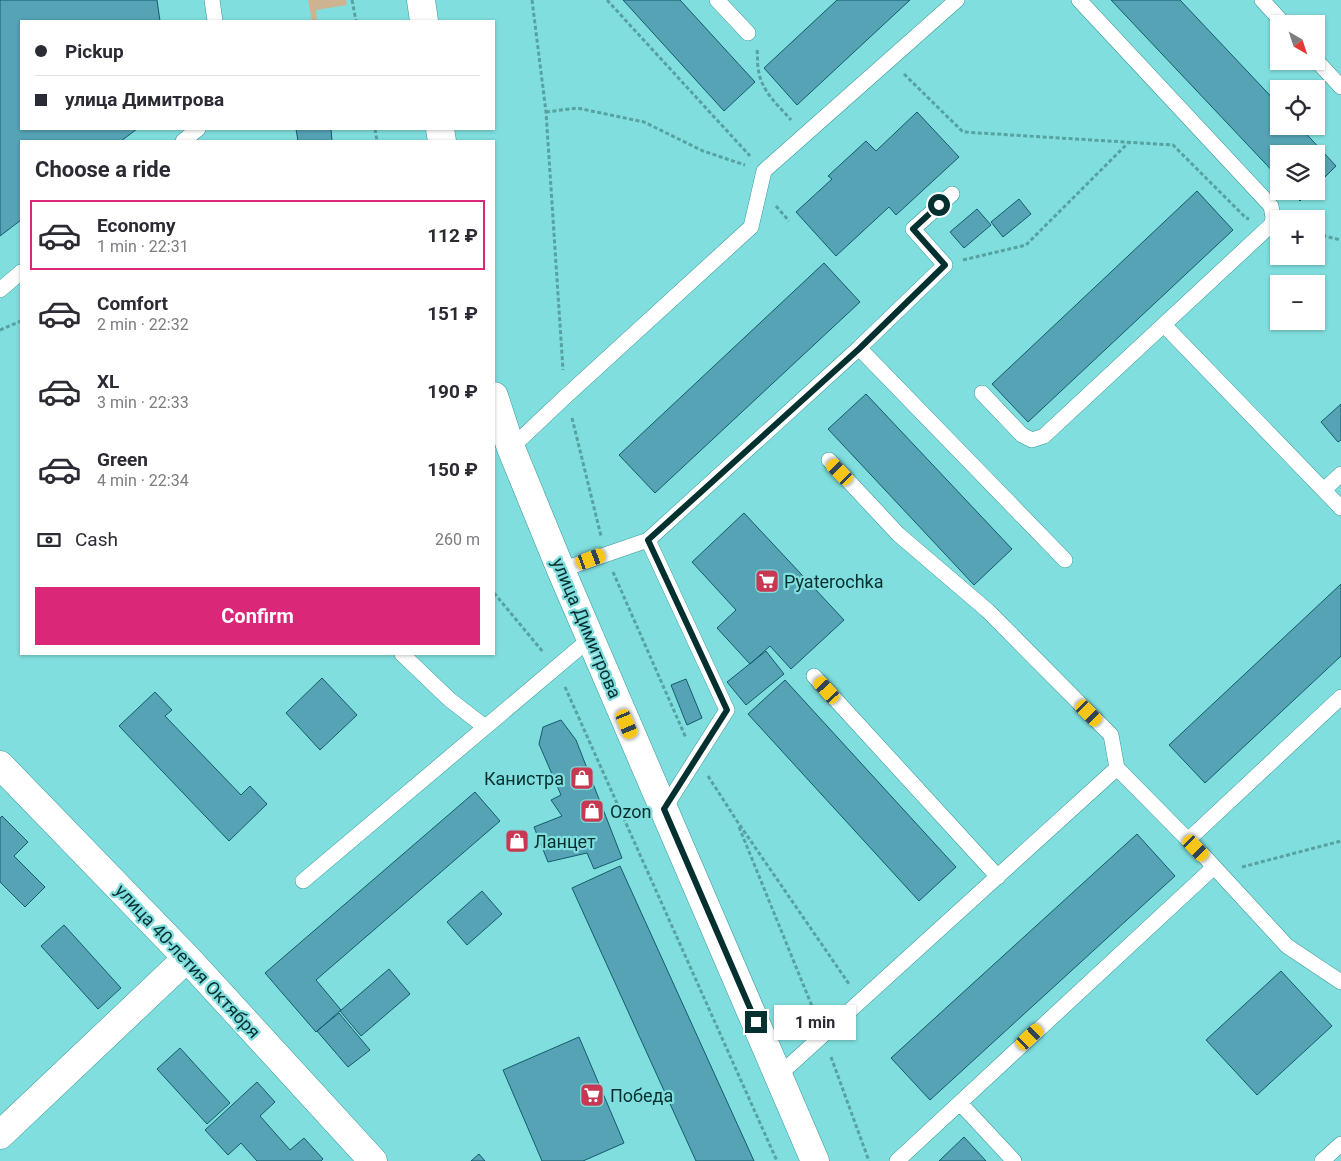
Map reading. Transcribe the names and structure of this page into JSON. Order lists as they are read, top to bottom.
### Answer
{
  "streets": {
    "main road": ["улица Димитрова", "улица 40-летия Октября"]
  },
  "places": {
    "supermarket": ["Pyaterochka", "Победа"],
    "shop": ["Канистра", "Ozon", "Ланцет"]
  },
  "north": "bottom right",
  "page": {
    "map_buttons": ["+", "−"],
    "banner": ["Pickup", "улица Димитрова"],
    "heading": "Choose a ride",
    "list": [
      {
        "name": "Economy",
        "note": "1 min · 22:31",
        "value": "112 ₽"
      },
      {
        "name": "Comfort",
        "note": "2 min · 22:32",
        "value": "151 ₽"
      },
      {
        "name": "XL",
        "note": "3 min · 22:33",
        "value": "190 ₽"
      },
      {
        "name": "Green",
        "note": "4 min · 22:34",
        "value": "150 ₽"
      }
    ],
    "pay": ["Cash", "260 m"],
    "buttons": "Confirm",
    "bubble": "1 min"
  }
}
